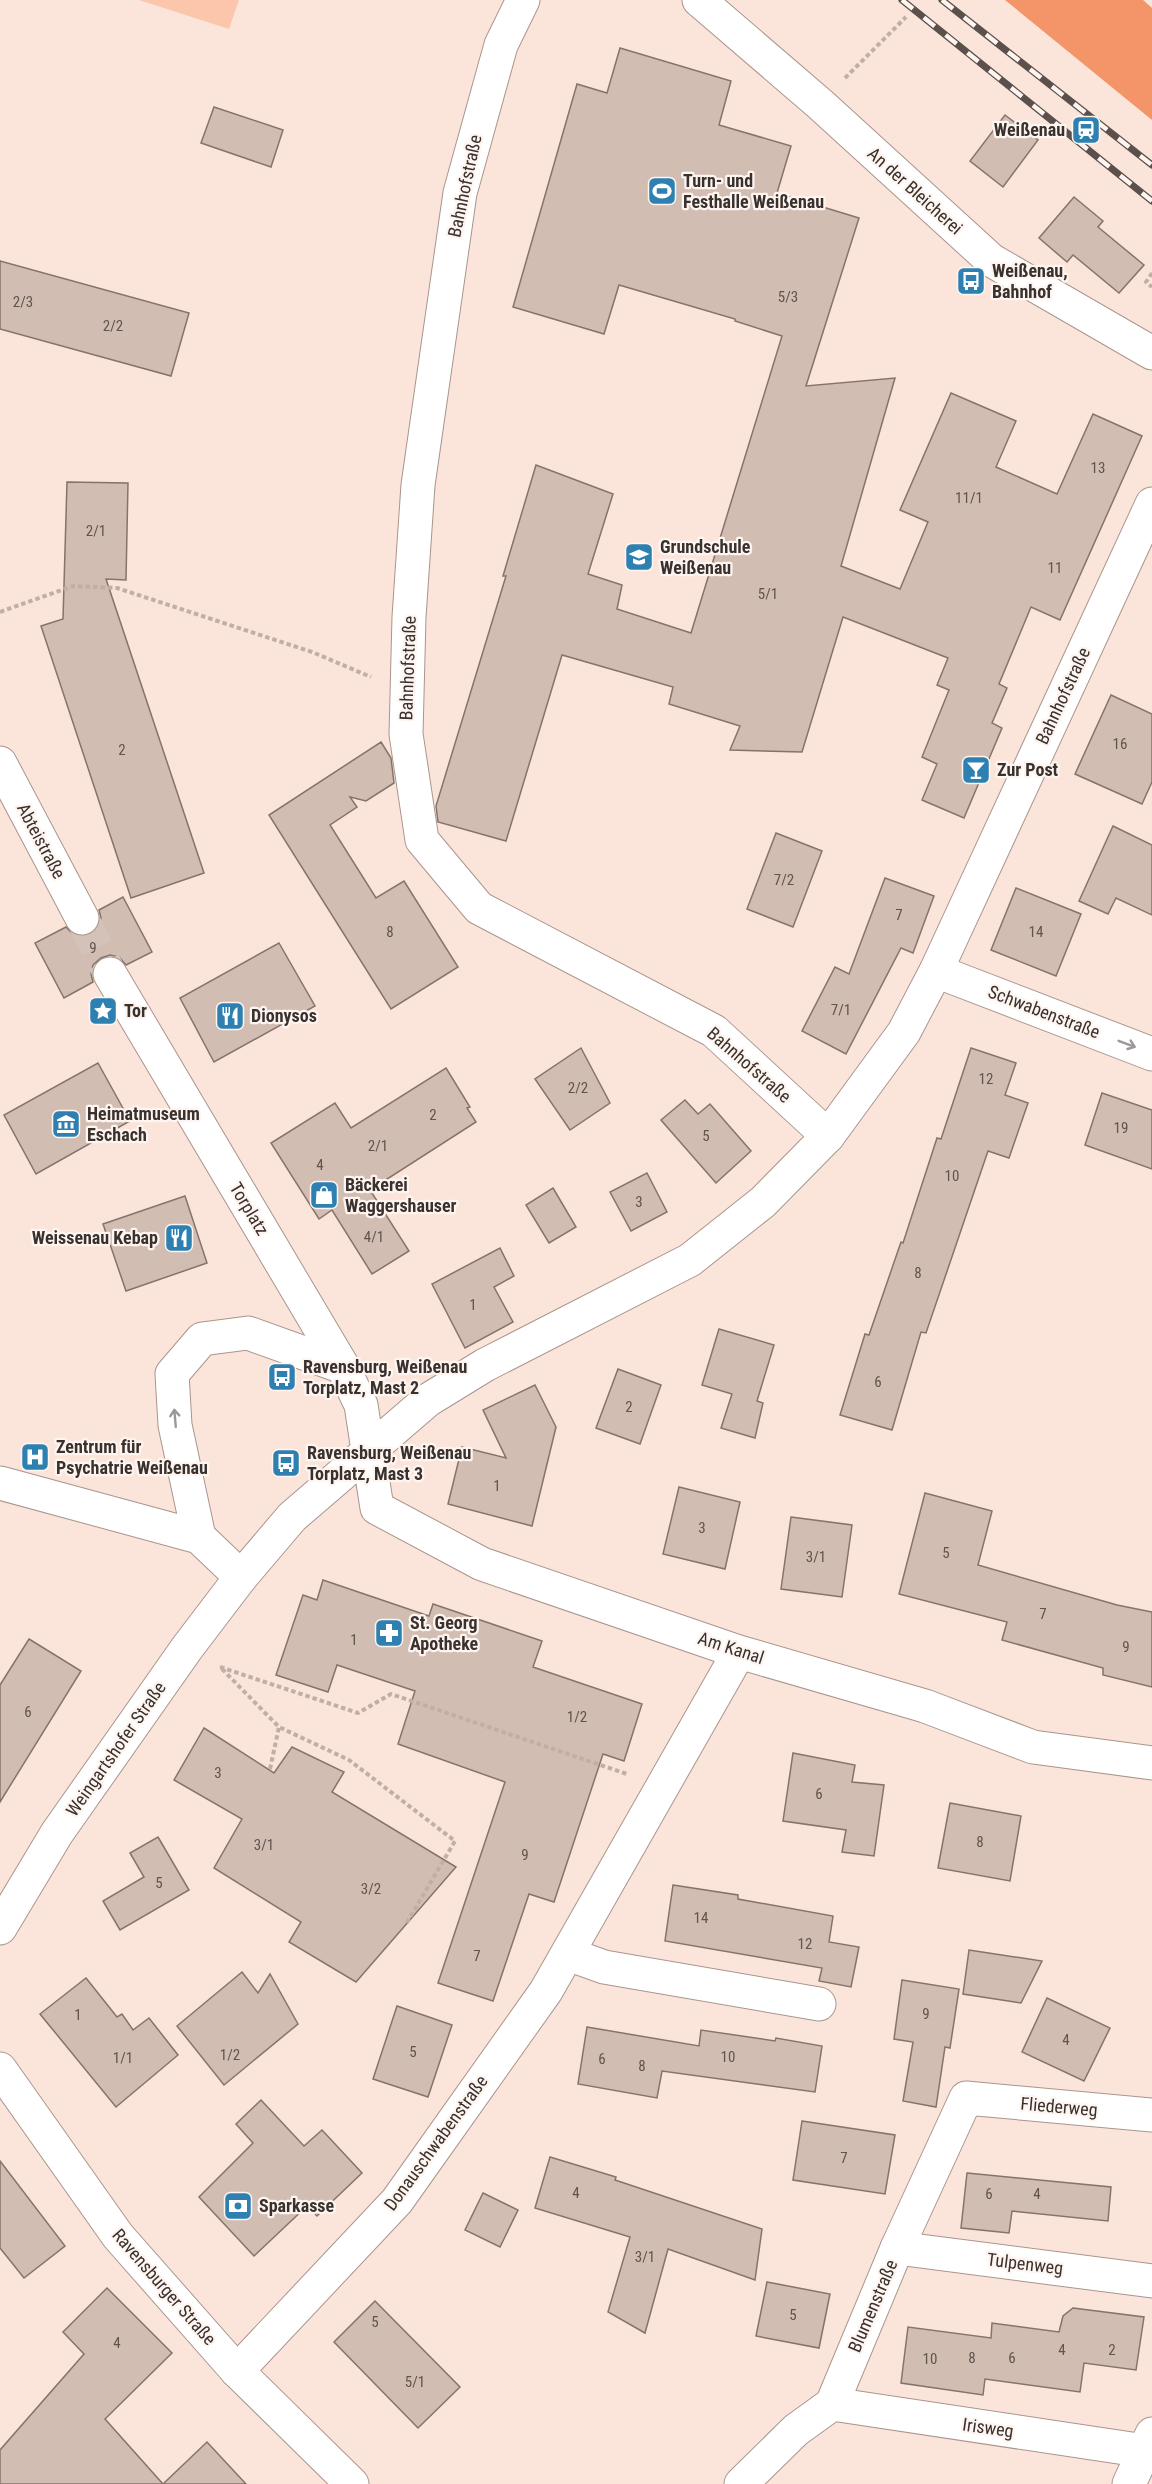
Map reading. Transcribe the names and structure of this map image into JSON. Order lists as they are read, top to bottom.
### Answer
{
  "streets": {
    "street": [
      "Bahnhofstraße",
      "An der Bleicherei",
      "Abteistraße",
      "Schwabenstraße",
      "Torplatz",
      "Am Kanal",
      "Weingartshofer Straße",
      "Fliederweg",
      "Donauschwabenstraße",
      "Tulpenweg",
      "Ravensburger Straße",
      "Blumenstraße",
      "Irisweg"
    ]
  },
  "crossings": [
    ["Bahnhofstraße", "Schwabenstraße"],
    ["Bahnhofstraße", "Torplatz"],
    ["Bahnhofstraße", "Am Kanal"],
    ["Bahnhofstraße", "Weingartshofer Straße"],
    ["Torplatz", "Am Kanal"],
    ["Torplatz", "Weingartshofer Straße"],
    ["Am Kanal", "Weingartshofer Straße"],
    ["Am Kanal", "Donauschwabenstraße"],
    ["Fliederweg", "Blumenstraße"],
    ["Donauschwabenstraße", "Ravensburger Straße"],
    ["Tulpenweg", "Blumenstraße"],
    ["Blumenstraße", "Irisweg"]
  ],
  "one_way": ["Schwabenstraße"],
  "places": {
    "station": ["Weißenau"],
    "sports": ["Turn- und Festhalle Weißenau"],
    "bus stop": ["Weißenau, Bahnhof", "Ravensburg, Weißenau Torplatz, Mast 2", "Ravensburg, Weißenau Torplatz, Mast 3"],
    "school or university": ["Grundschule Weißenau"],
    "bar": ["Zur Post"],
    "place": ["Tor"],
    "restaurant": ["Dionysos", "Weissenau Kebap"],
    "museum": ["Heimatmuseum Eschach"],
    "shop": ["Bäckerei Waggershauser"],
    "hospital": ["Zentrum für Psychatrie Weißenau"],
    "pharmacy": ["St. Georg Apotheke"],
    "bank": ["Sparkasse"]
  },
  "house_numbers": [
    "5/3",
    "2/3",
    "2/2",
    "13",
    "11/1",
    "2/1",
    "11",
    "5/1",
    "16",
    "2",
    "7/2",
    "7",
    "8",
    "14",
    "9",
    "7/1",
    "12",
    "2/2",
    "2",
    "19",
    "5",
    "2/1",
    "4",
    "10",
    "3",
    "4/1",
    "8",
    "1",
    "6",
    "2",
    "1",
    "3",
    "5",
    "3/1",
    "7",
    "1",
    "9",
    "6",
    "1/2",
    "3",
    "6",
    "8",
    "3/1",
    "9",
    "5",
    "3/2",
    "14",
    "12",
    "7",
    "9",
    "1",
    "4",
    "5",
    "1/2",
    "10",
    "1/1",
    "6",
    "8",
    "7",
    "4",
    "6",
    "4",
    "3/1",
    "5",
    "5",
    "4",
    "4",
    "2",
    "8",
    "6",
    "10",
    "5/1"
  ]
}
